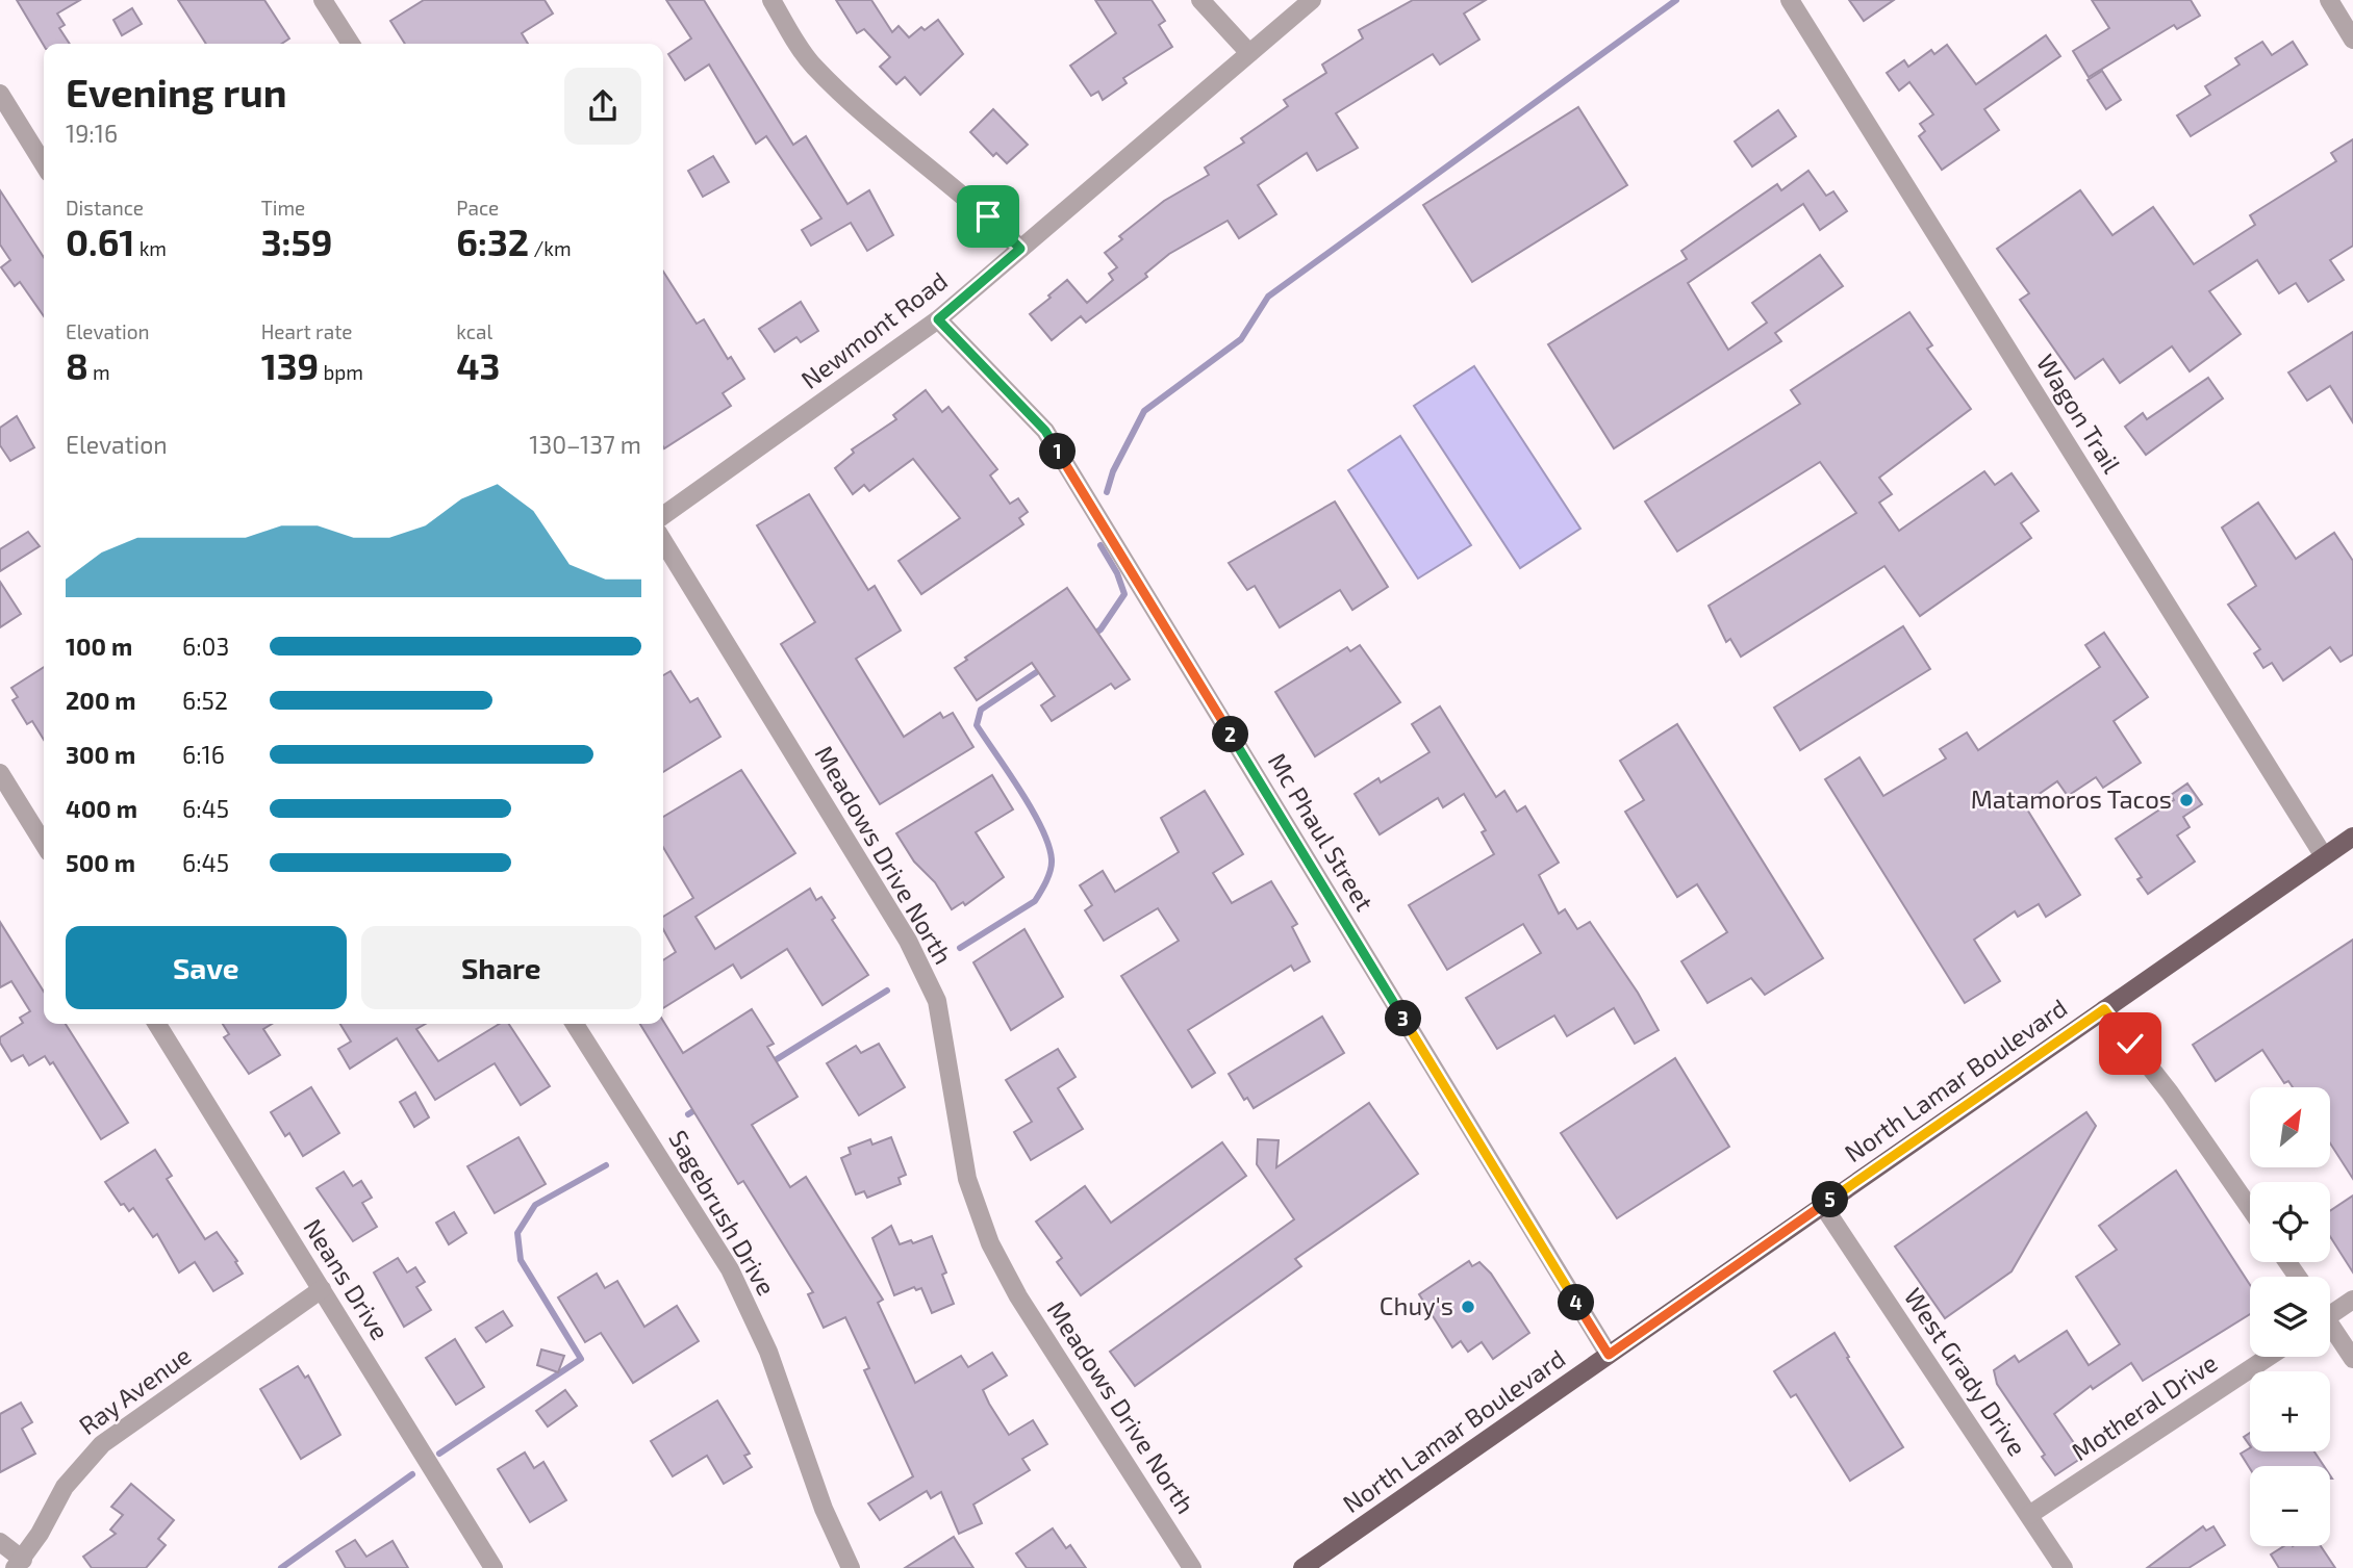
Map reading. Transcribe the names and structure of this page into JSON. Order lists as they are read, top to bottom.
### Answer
{
  "streets": {
    "main road": ["North Lamar Boulevard"],
    "street": [
      "Newmont Road",
      "Wagon Trail",
      "Mc Phaul Street",
      "Meadows Drive North",
      "Sagebrush Drive",
      "Neans Drive",
      "West Grady Drive",
      "Ray Avenue",
      "Motheral Drive"
    ]
  },
  "crossings": [
    ["Newmont Road", "Mc Phaul Street"],
    ["Wagon Trail", "North Lamar Boulevard"],
    ["Mc Phaul Street", "North Lamar Boulevard"],
    ["North Lamar Boulevard", "West Grady Drive"],
    ["Neans Drive", "Ray Avenue"],
    ["West Grady Drive", "Motheral Drive"]
  ],
  "places": ["Matamoros Tacos", "Chuy's"],
  "north": "top right",
  "page": {
    "heading": ["Evening run", "19:16"],
    "stats": [
      ["Distance", "0.61 km"],
      ["Time", "3:59"],
      ["Pace", "6:32 /km"],
      ["Elevation", "8 m"],
      ["Heart rate", "139 bpm"],
      ["kcal", "43"]
    ],
    "chart": ["Elevation", "130–137 m"],
    "pins": [
      "1",
      "2",
      "3",
      "5",
      "4"
    ],
    "list": [
      {
        "name": "100 m",
        "note": "6:03"
      },
      {
        "name": "200 m",
        "note": "6:52"
      },
      {
        "name": "300 m",
        "note": "6:16"
      },
      {
        "name": "400 m",
        "note": "6:45"
      },
      {
        "name": "500 m",
        "note": "6:45"
      }
    ],
    "buttons": ["Save", "Share"],
    "map_buttons": ["+", "−"]
  }
}
